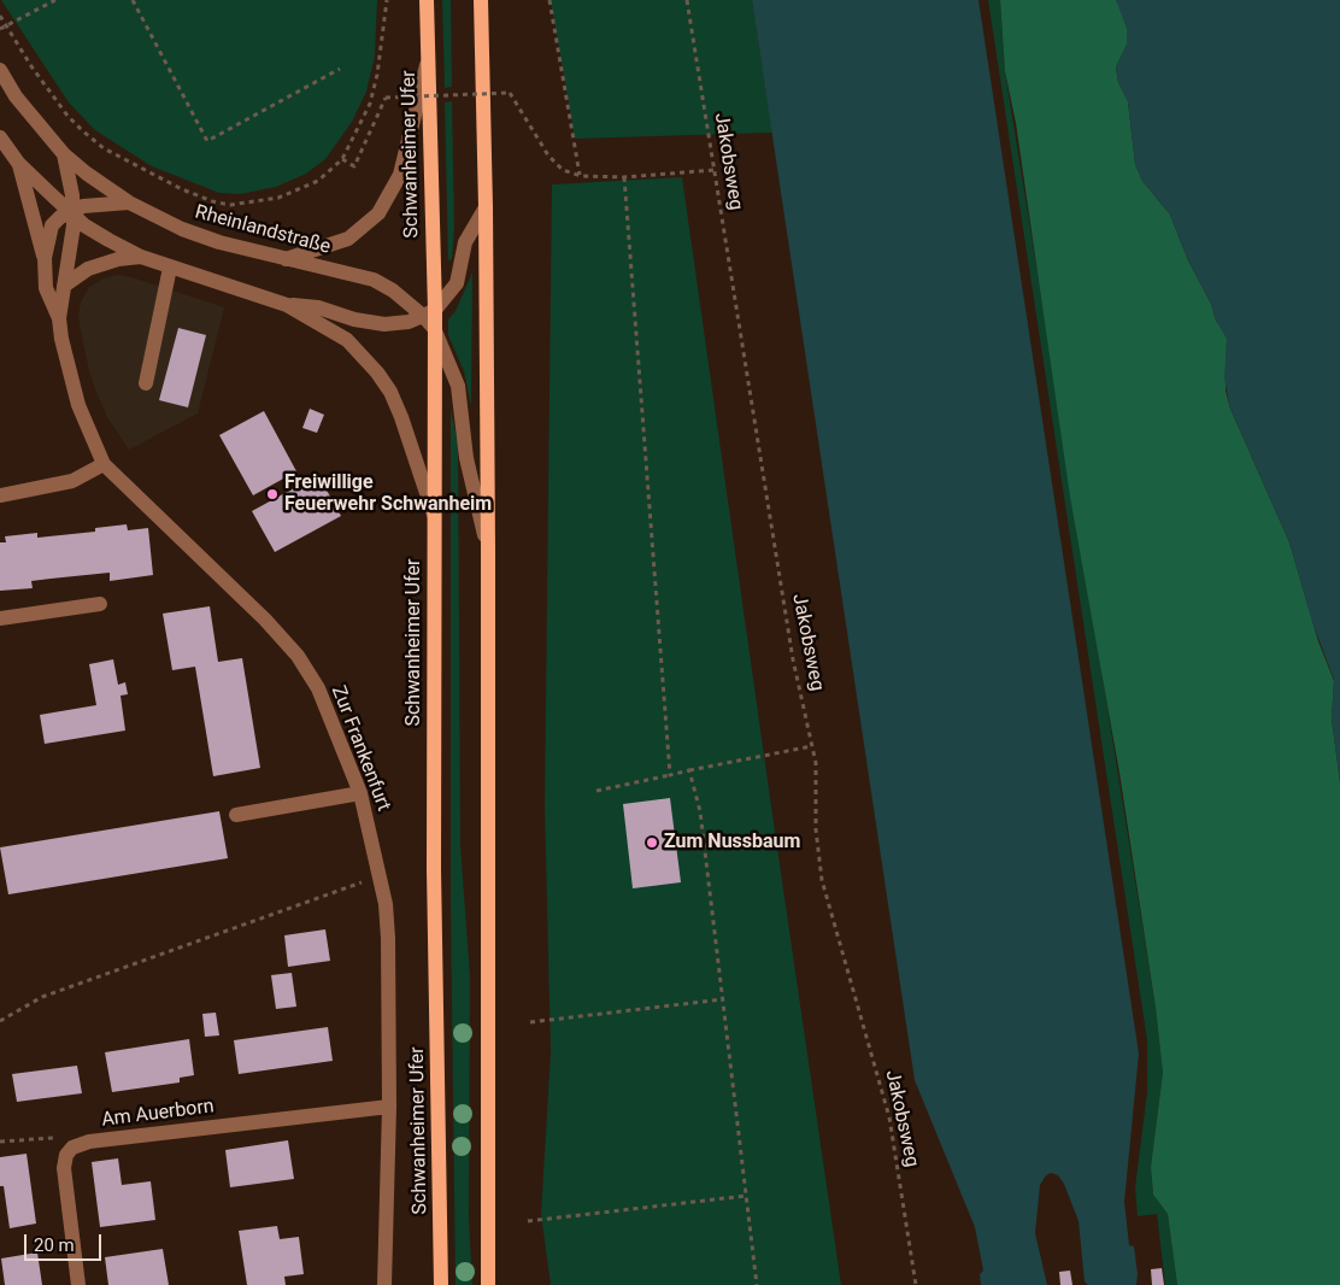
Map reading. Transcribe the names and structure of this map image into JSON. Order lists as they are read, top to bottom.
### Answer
{
  "streets": {
    "main road": ["Schwanheimer Ufer"],
    "street": ["Rheinlandstraße", "Zur Frankenfurt", "Am Auerborn"],
    "path": ["Jakobsweg"]
  },
  "crossings": [
    ["Schwanheimer Ufer", "Rheinlandstraße"],
    ["Rheinlandstraße", "Zur Frankenfurt"],
    ["Zur Frankenfurt", "Am Auerborn"]
  ],
  "places": ["Freiwillige Feuerwehr Schwanheim", "Zum Nussbaum"],
  "scale_bar": "20 m"
}
